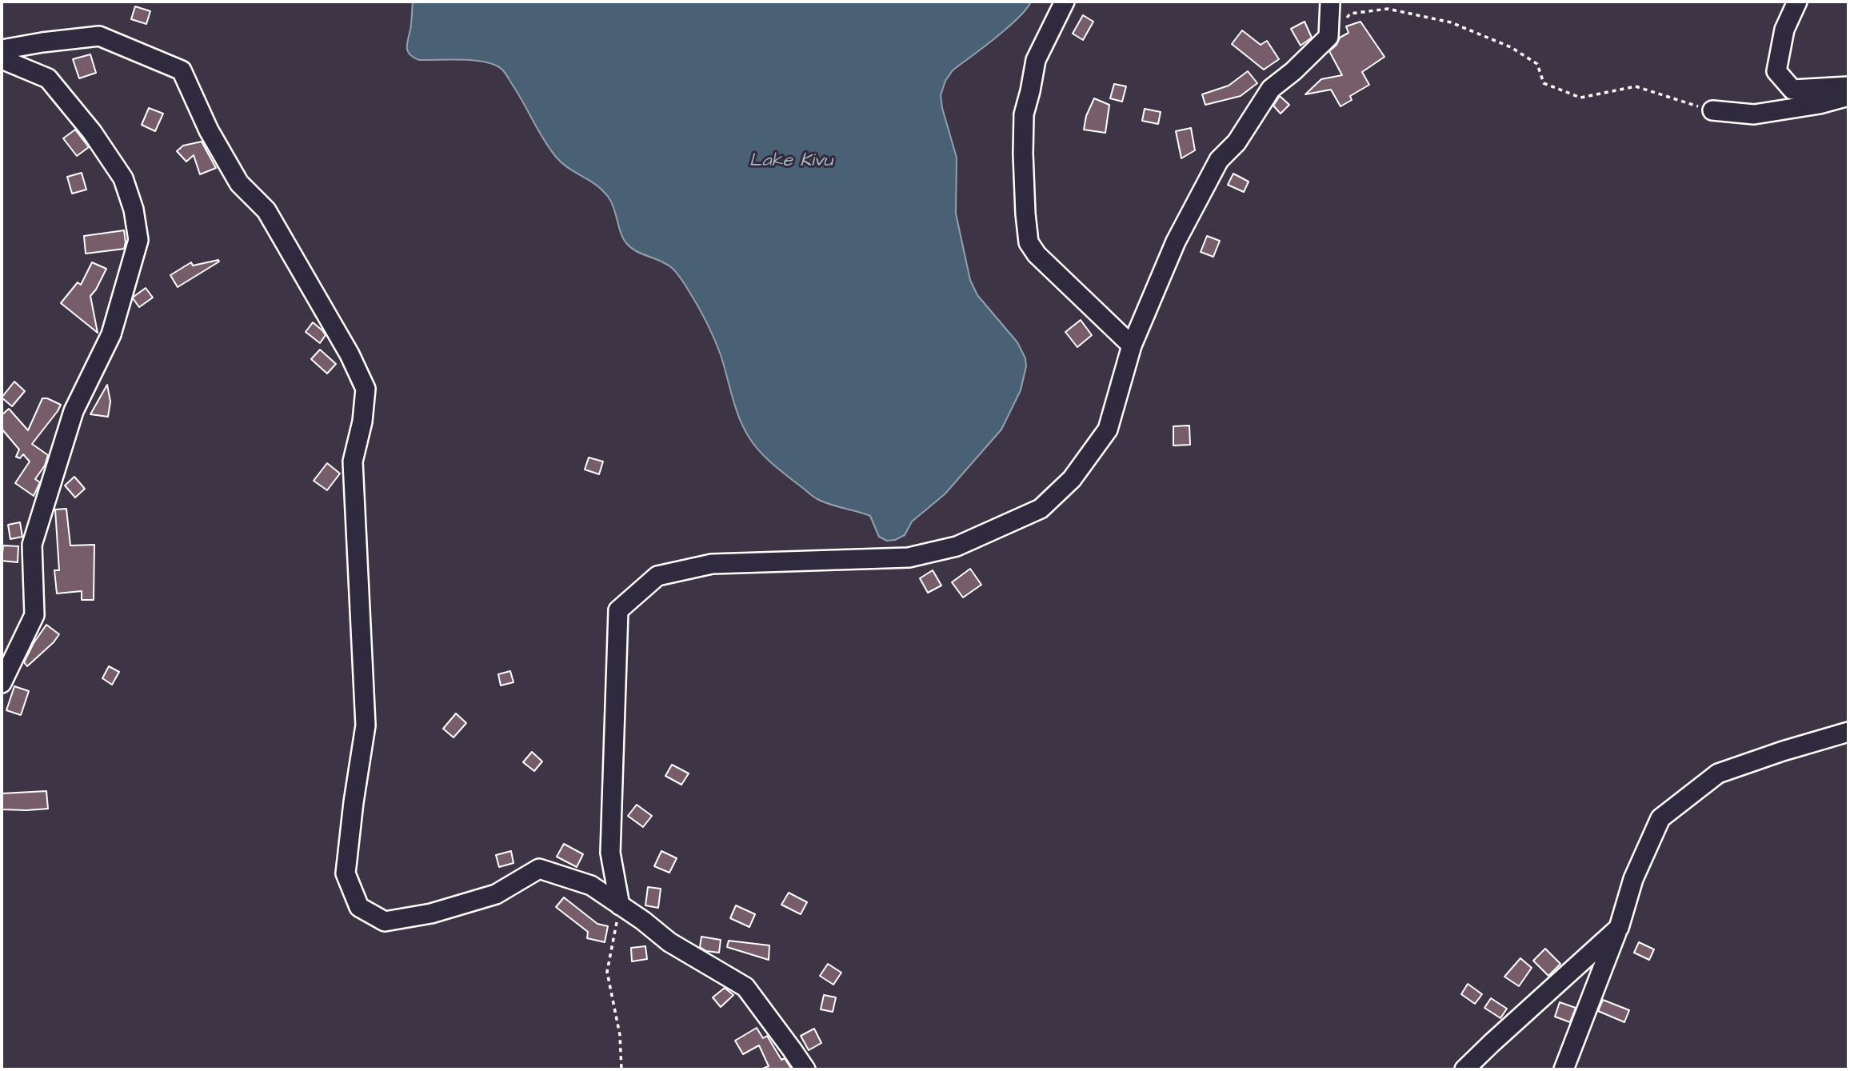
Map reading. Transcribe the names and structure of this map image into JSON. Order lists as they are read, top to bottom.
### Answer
{
  "water": ["Lake Kivu"]
}
